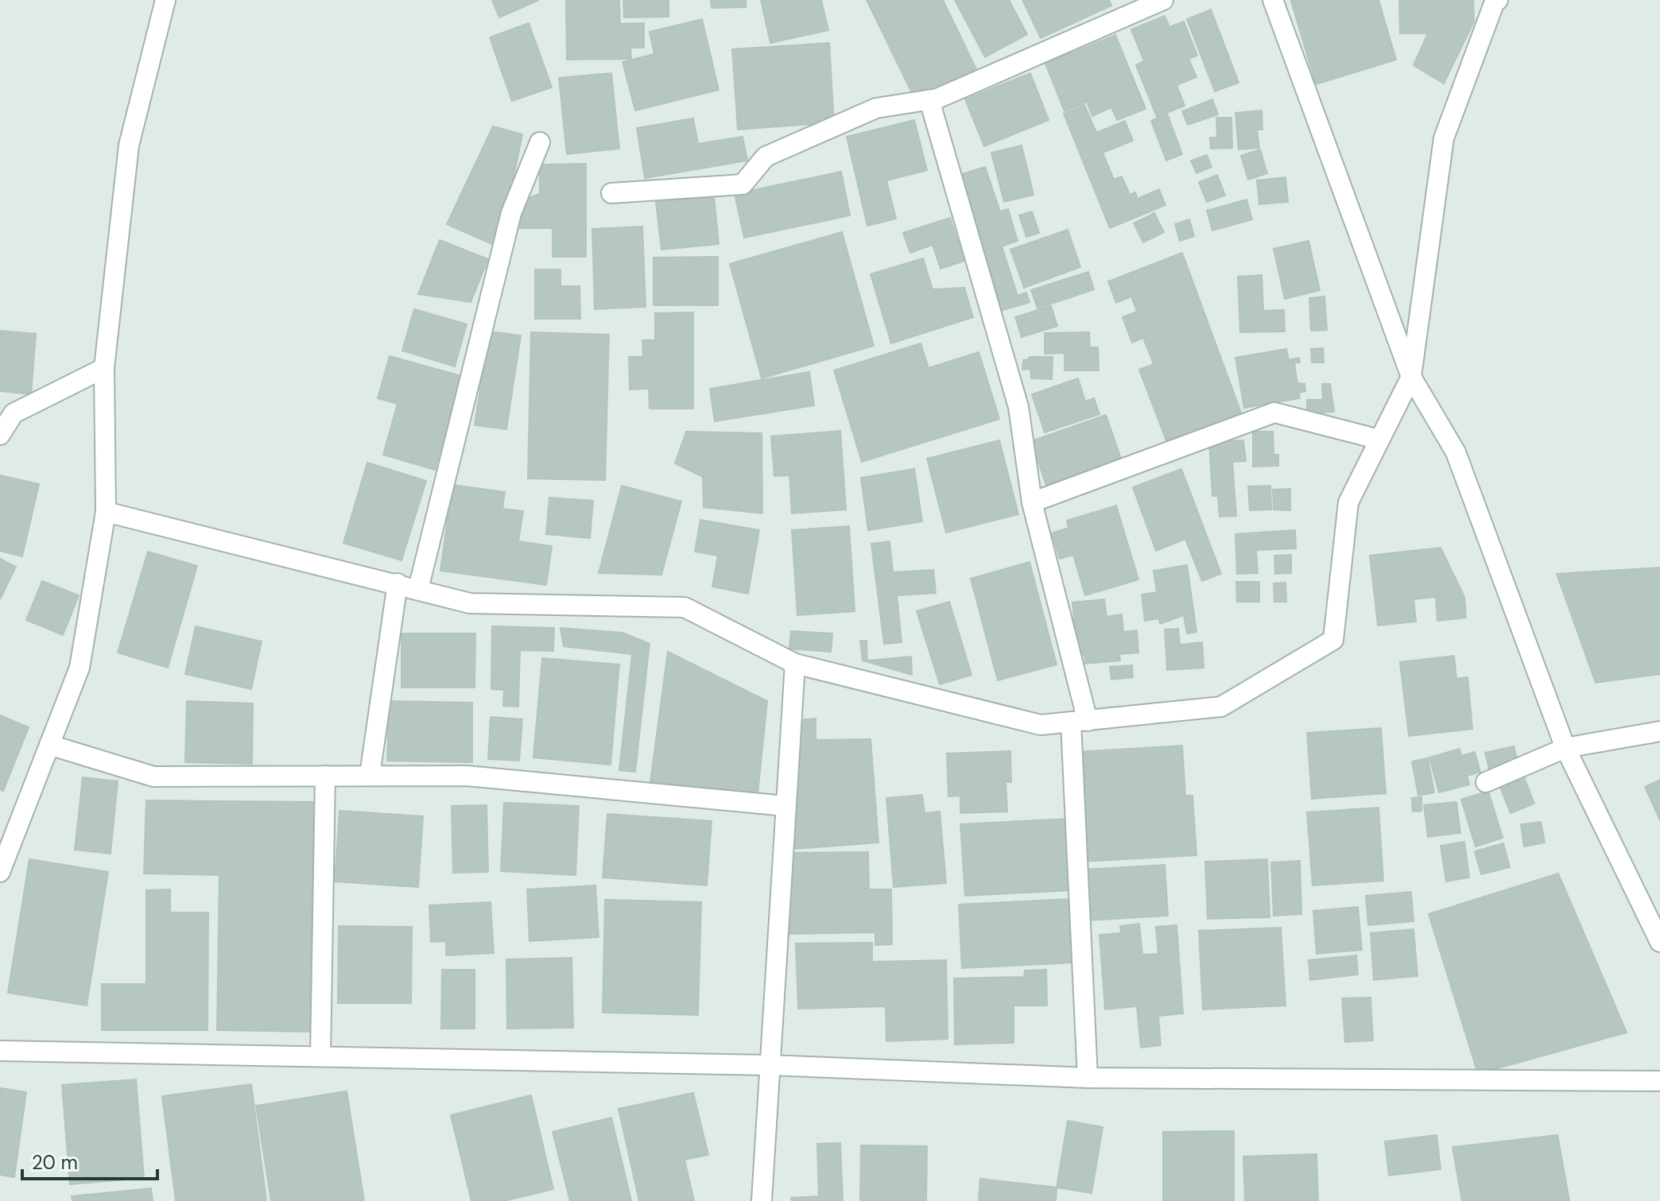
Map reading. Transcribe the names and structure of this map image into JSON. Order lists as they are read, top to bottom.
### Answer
{
  "scale_bar": "20 m"
}
